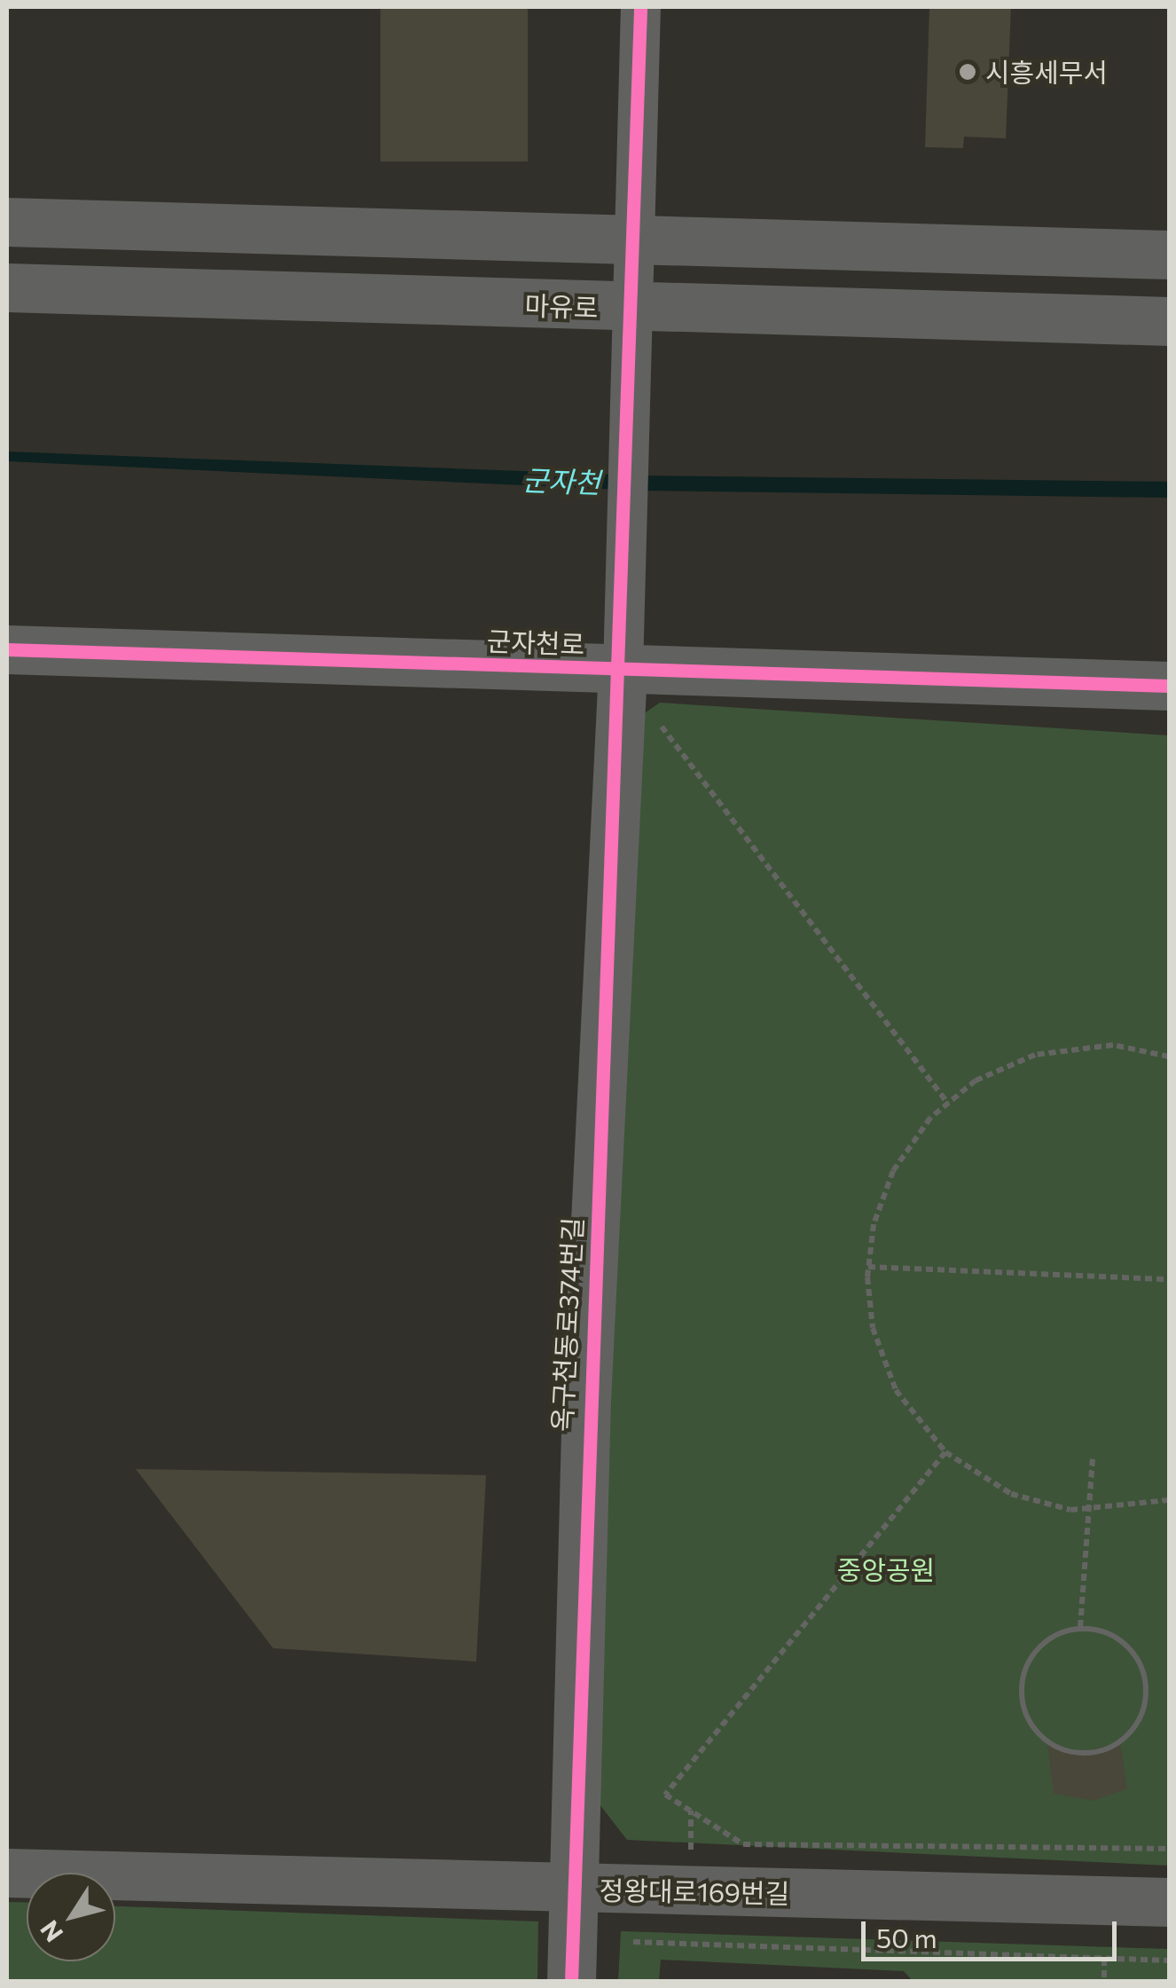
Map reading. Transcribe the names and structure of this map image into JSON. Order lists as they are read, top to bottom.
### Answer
{
  "streets": {
    "street": [
      "마유로",
      "군자천로",
      "옥구천동로374번길",
      "정왕대로169번길"
    ]
  },
  "crossings": [
    ["군자천로", "옥구천동로374번길"],
    ["옥구천동로374번길", "정왕대로169번길"]
  ],
  "water": ["군자천"],
  "parks": ["중앙공원"],
  "places": ["시흥세무서"],
  "scale_bar": "50 m",
  "north": "bottom left"
}
